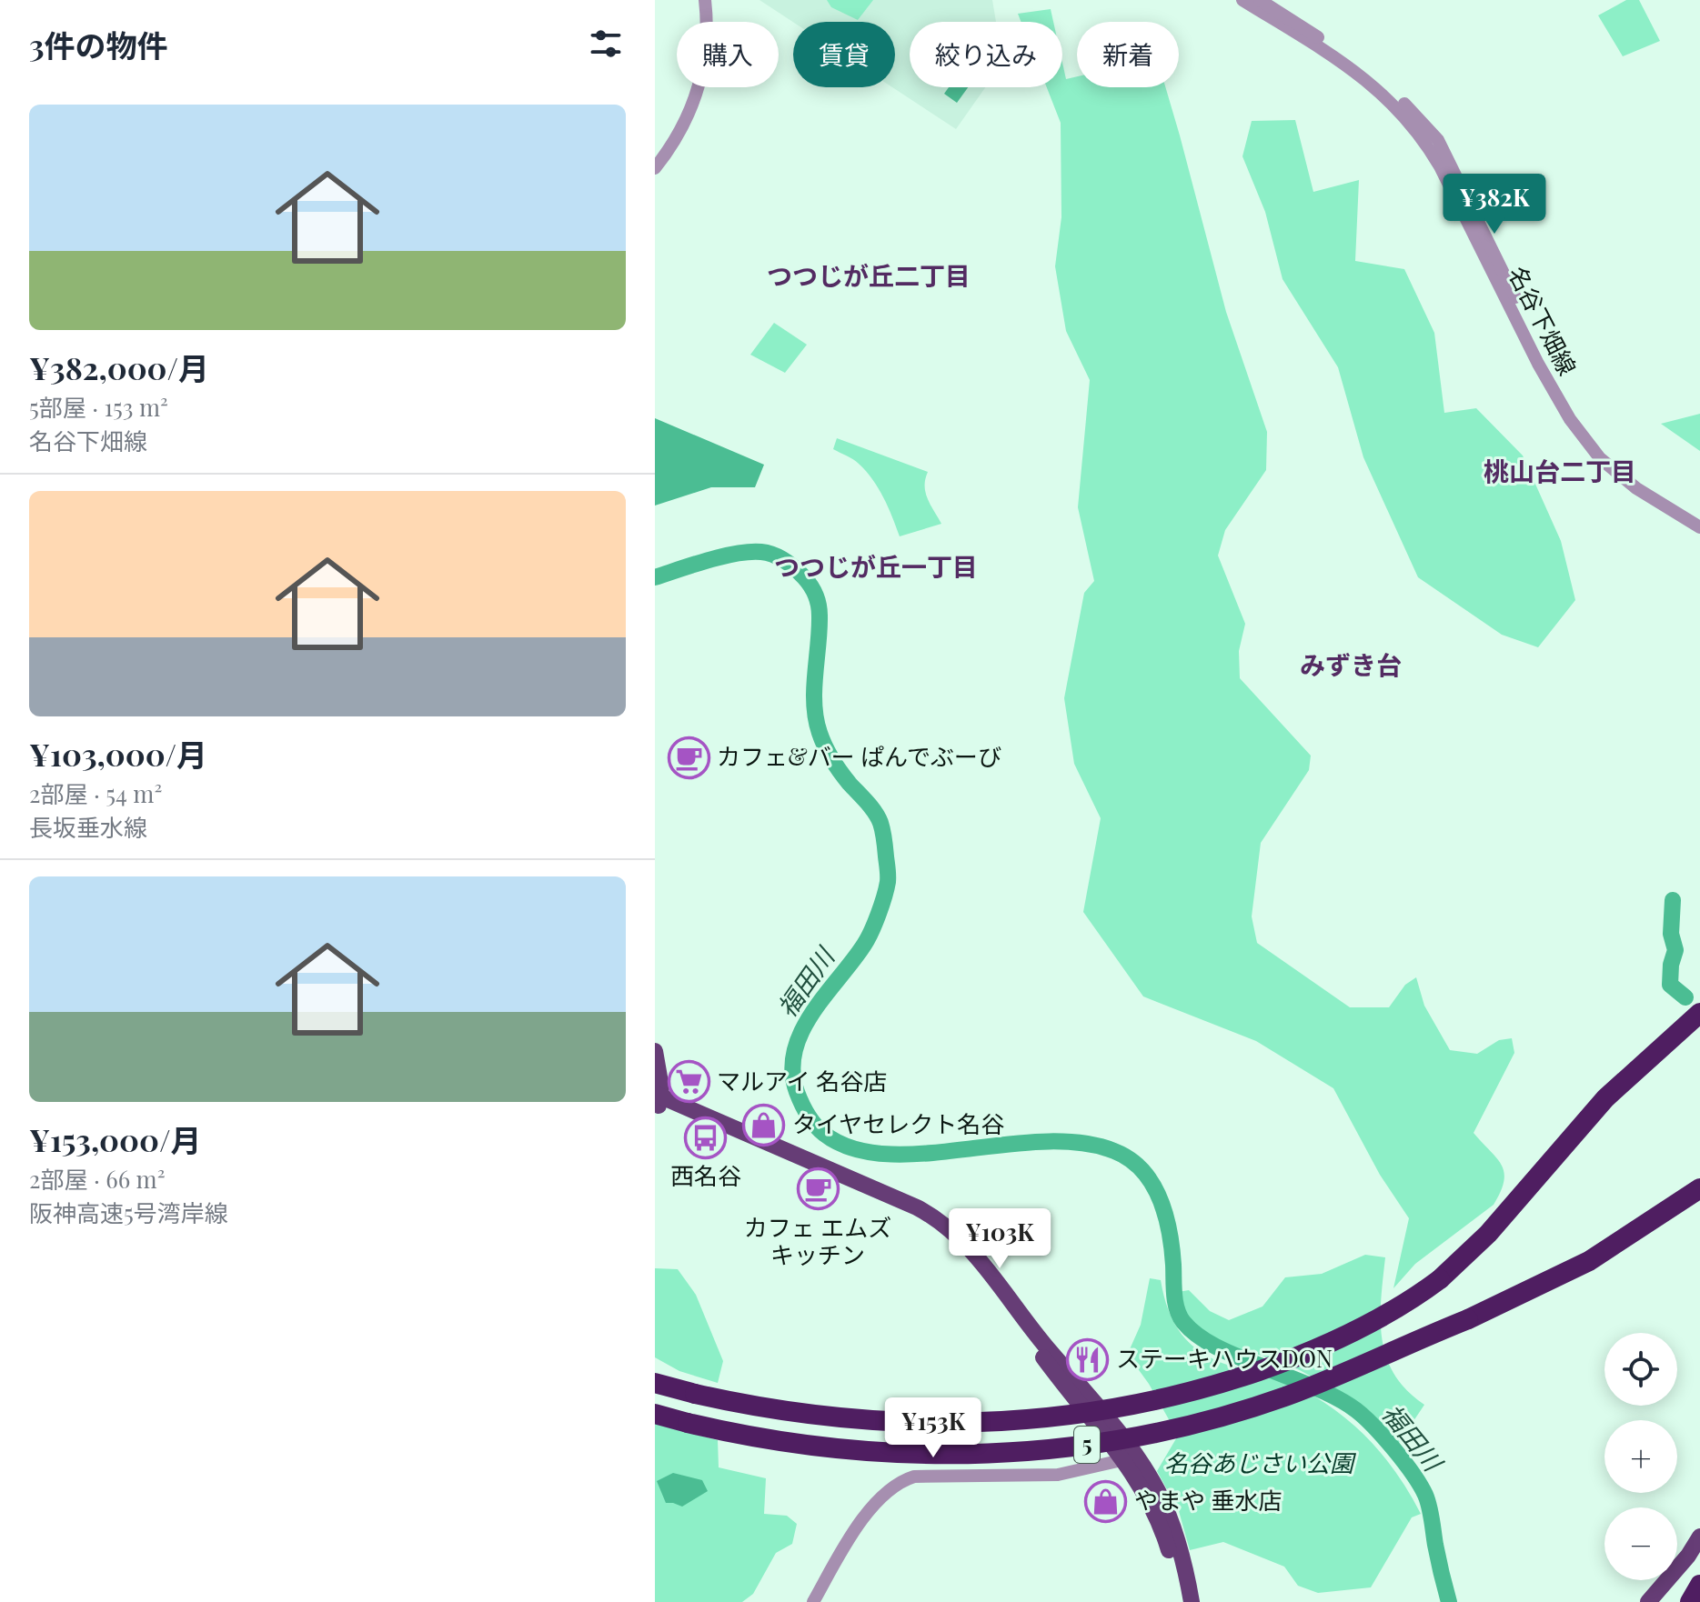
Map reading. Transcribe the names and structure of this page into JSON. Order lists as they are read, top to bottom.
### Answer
{
  "streets": {
    "highway": ["5"],
    "street": ["名谷下畑線"]
  },
  "districts": [
    "つつじが丘二丁目",
    "桃山台二丁目",
    "つつじが丘一丁目",
    "みずき台"
  ],
  "water": ["福田川"],
  "parks": ["名谷あじさい公園"],
  "places": {
    "cafe": ["カフェ&バー ぱんでぶーび", "カフェ エムズ キッチン"],
    "supermarket": ["マルアイ 名谷店"],
    "shop": ["タイヤセレクト名谷", "やまや 垂水店"],
    "bus stop": ["西名谷"],
    "restaurant": ["ステーキハウスDON"]
  },
  "page": {
    "heading": "3件の物件",
    "chip": [
      "購入",
      "賃貸",
      "絞り込み",
      "新着"
    ],
    "list": [
      {
        "name": "¥382,000/月",
        "note": "5部屋 · 153 m² · 名谷下畑線"
      },
      {
        "name": "¥103,000/月",
        "note": "2部屋 · 54 m² · 長坂垂水線"
      },
      {
        "name": "¥153,000/月",
        "note": "2部屋 · 66 m² · 阪神高速5号湾岸線"
      }
    ],
    "price": ["¥382K", "¥103K", "¥153K"],
    "map_buttons": ["+", "−"]
  }
}
